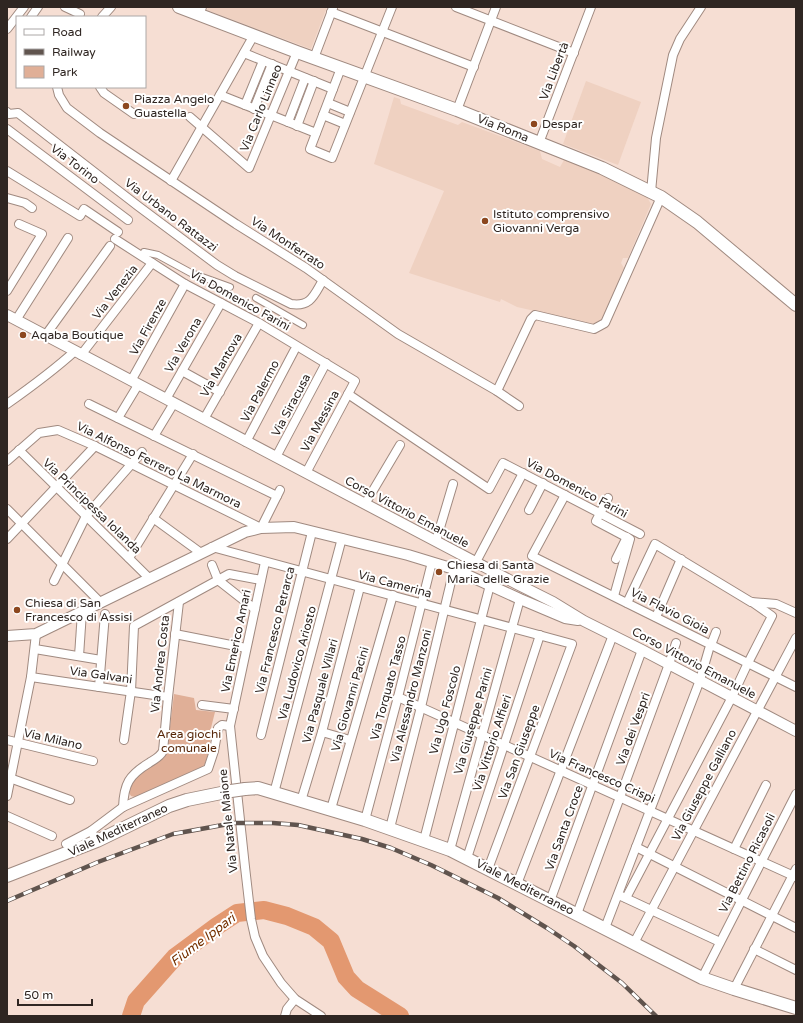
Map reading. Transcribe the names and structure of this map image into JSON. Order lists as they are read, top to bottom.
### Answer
{
  "streets": {
    "main road": ["Via Roma", "Viale Mediterraneo"],
    "street": [
      "Via Libertà",
      "Via Carlo Linneo",
      "Via Torino",
      "Via Urbano Rattazzi",
      "Via Monferrato",
      "Via Venezia",
      "Via Domenico Farini",
      "Via Firenze",
      "Via Verona",
      "Via Mantova",
      "Via Palermo",
      "Via Siracusa",
      "Via Messina",
      "Via Alfonso Ferrero La Marmora",
      "Via Principessa Iolanda",
      "Corso Vittorio Emanuele",
      "Via Camerina",
      "Via Flavio Gioia",
      "Via Francesco Petrarca",
      "Via Emerico Amari",
      "Via Ludovico Ariosto",
      "Via Andrea Costa",
      "Via Galvani",
      "Via Torquato Tasso",
      "Via Pasquale Villari",
      "Via Alessandro Manzoni",
      "Via Giovanni Pacini",
      "Via Ugo Foscolo",
      "Via Giuseppe Parini",
      "Via dei Vespri",
      "Via Milano",
      "Via Vittorio Alfieri",
      "Via San Giuseppe",
      "Via Francesco Crispi",
      "Via Giuseppe Galliano",
      "Via Natale Maione",
      "Via Santa Croce",
      "Via Bettino Ricasoli"
    ]
  },
  "crossings": [
    ["Via Libertà", "Via Roma"],
    ["Via Carlo Linneo", "Via Roma"],
    ["Via Urbano Rattazzi", "Via Monferrato"],
    ["Via Venezia", "Via Domenico Farini"],
    ["Via Venezia", "Corso Vittorio Emanuele"],
    ["Via Domenico Farini", "Via Firenze"],
    ["Via Domenico Farini", "Via Verona"],
    ["Via Domenico Farini", "Via Mantova"],
    ["Via Domenico Farini", "Via Siracusa"],
    ["Via Domenico Farini", "Via Messina"],
    ["Via Domenico Farini", "Via Flavio Gioia"],
    ["Via Firenze", "Corso Vittorio Emanuele"],
    ["Via Verona", "Corso Vittorio Emanuele"],
    ["Via Mantova", "Corso Vittorio Emanuele"],
    ["Via Palermo", "Corso Vittorio Emanuele"],
    ["Via Siracusa", "Corso Vittorio Emanuele"],
    ["Via Messina", "Corso Vittorio Emanuele"],
    ["Via Alfonso Ferrero La Marmora", "Via Principessa Iolanda"],
    ["Corso Vittorio Emanuele", "Via dei Vespri"],
    ["Corso Vittorio Emanuele", "Via Giuseppe Galliano"],
    ["Corso Vittorio Emanuele", "Via Santa Croce"],
    ["Via Camerina", "Via Francesco Petrarca"],
    ["Via Camerina", "Via Emerico Amari"],
    ["Via Camerina", "Via Ludovico Ariosto"],
    ["Via Camerina", "Via Torquato Tasso"],
    ["Via Camerina", "Via Pasquale Villari"],
    ["Via Camerina", "Via Alessandro Manzoni"],
    ["Via Camerina", "Via Giovanni Pacini"],
    ["Via Camerina", "Via Ugo Foscolo"],
    ["Via Camerina", "Via Giuseppe Parini"],
    ["Via Camerina", "Via Vittorio Alfieri"],
    ["Via Camerina", "Via San Giuseppe"],
    ["Via Flavio Gioia", "Via Giuseppe Galliano"],
    ["Via Emerico Amari", "Via Natale Maione"],
    ["Via Ludovico Ariosto", "Viale Mediterraneo"],
    ["Via Andrea Costa", "Via Galvani"],
    ["Via Torquato Tasso", "Via Francesco Crispi"],
    ["Via Torquato Tasso", "Viale Mediterraneo"],
    ["Via Pasquale Villari", "Viale Mediterraneo"],
    ["Via Alessandro Manzoni", "Via Francesco Crispi"],
    ["Via Alessandro Manzoni", "Viale Mediterraneo"],
    ["Via Giovanni Pacini", "Viale Mediterraneo"],
    ["Via Ugo Foscolo", "Via Francesco Crispi"],
    ["Via Ugo Foscolo", "Viale Mediterraneo"],
    ["Via Giuseppe Parini", "Via Francesco Crispi"],
    ["Via Giuseppe Parini", "Viale Mediterraneo"],
    ["Via dei Vespri", "Via Francesco Crispi"],
    ["Via dei Vespri", "Viale Mediterraneo"],
    ["Via Vittorio Alfieri", "Via Francesco Crispi"],
    ["Via Vittorio Alfieri", "Viale Mediterraneo"],
    ["Via San Giuseppe", "Via Francesco Crispi"],
    ["Via San Giuseppe", "Viale Mediterraneo"],
    ["Via Francesco Crispi", "Via Giuseppe Galliano"],
    ["Via Francesco Crispi", "Via Santa Croce"],
    ["Via Francesco Crispi", "Via Bettino Ricasoli"],
    ["Via Giuseppe Galliano", "Viale Mediterraneo"],
    ["Via Santa Croce", "Viale Mediterraneo"],
    ["Viale Mediterraneo", "Via Bettino Ricasoli"]
  ],
  "water": ["Fiume Ippari"],
  "parks": ["Area giochi comunale"],
  "places": [
    "Piazza Angelo Guastella",
    "Despar",
    "Istituto comprensivo Giovanni Verga",
    "Aqaba Boutique",
    "Chiesa di Santa Maria delle Grazie",
    "Chiesa di San Francesco di Assisi"
  ],
  "legend": ["Road", "Railway", "Park"],
  "scale_bar": "50 m"
}
